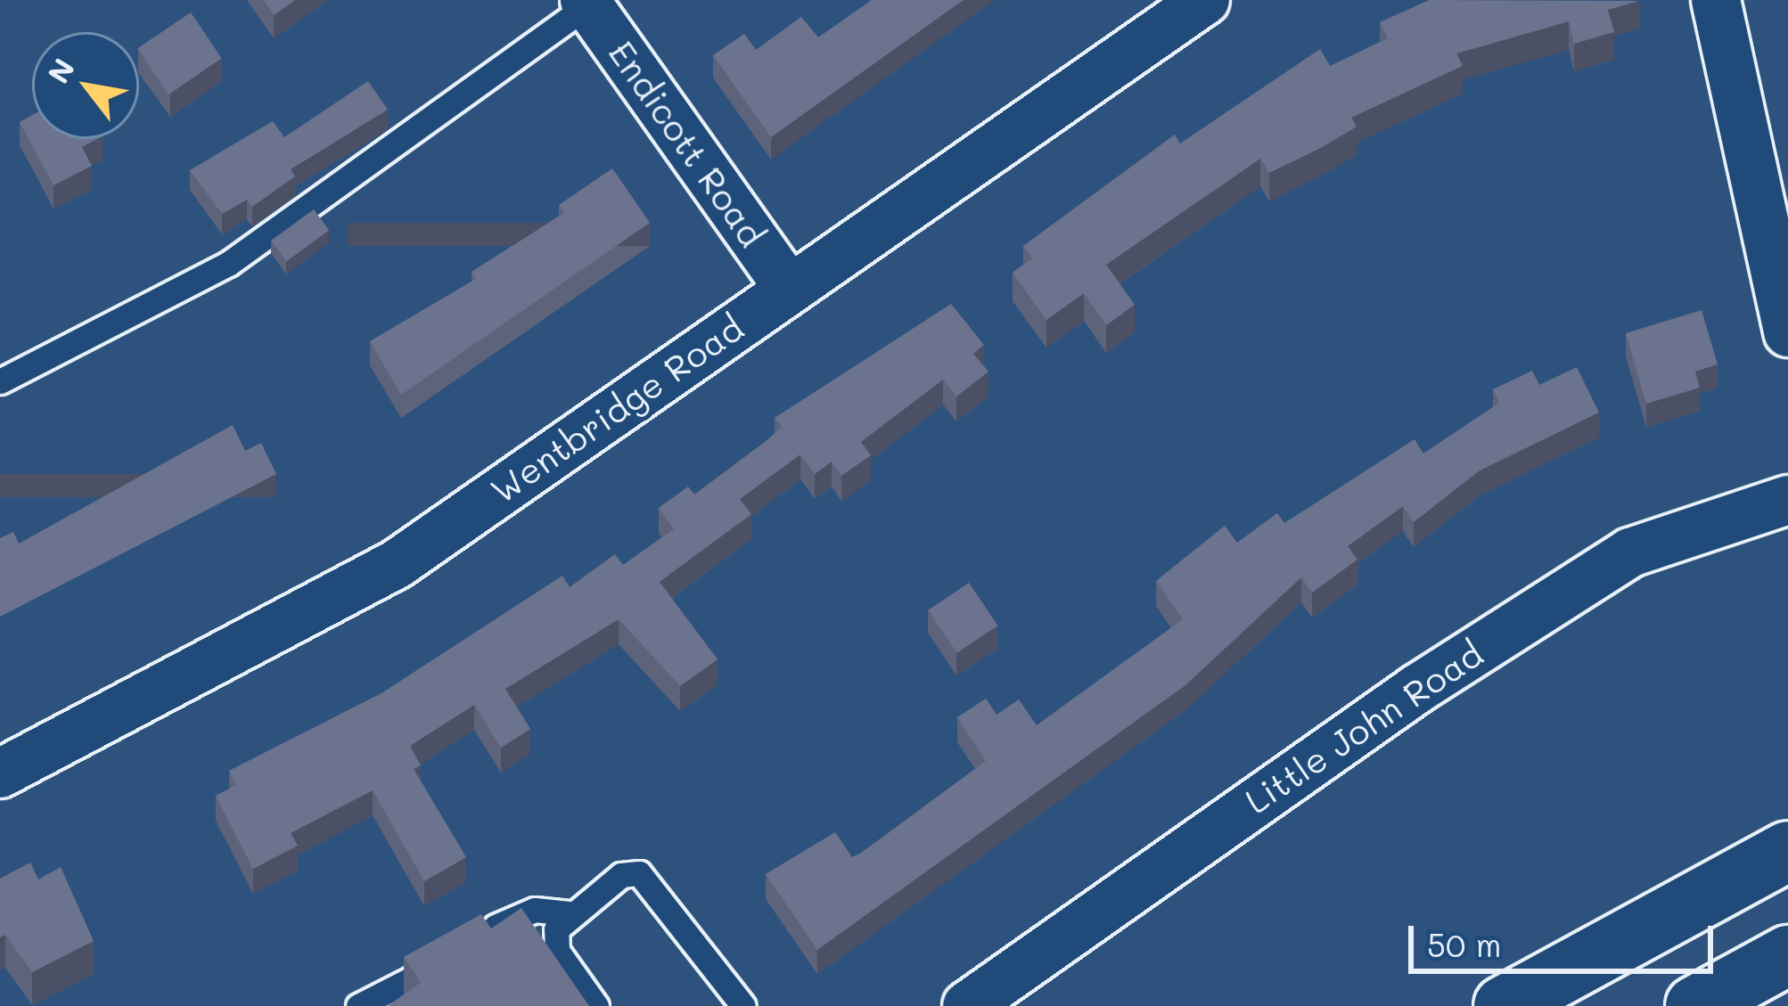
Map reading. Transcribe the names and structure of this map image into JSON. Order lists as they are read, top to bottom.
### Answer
{
  "streets": {
    "street": ["Endicott Road", "Wentbridge Road", "Little John Road"]
  },
  "crossings": [
    ["Endicott Road", "Wentbridge Road"]
  ],
  "scale_bar": "50 m",
  "north": "top left"
}
